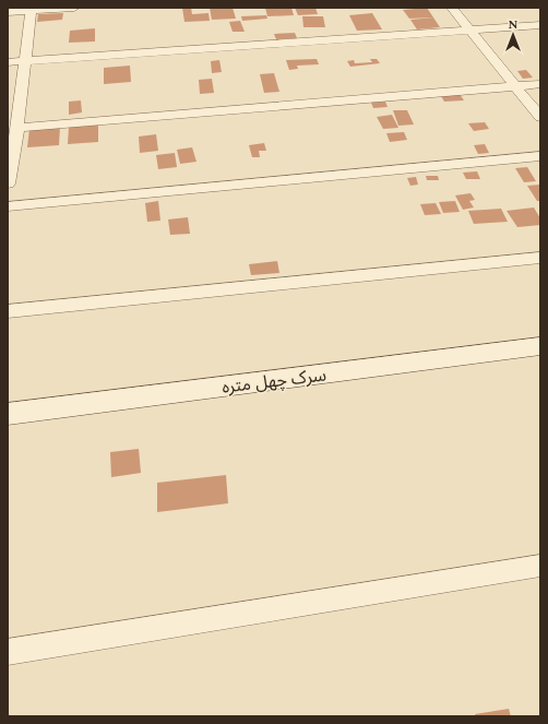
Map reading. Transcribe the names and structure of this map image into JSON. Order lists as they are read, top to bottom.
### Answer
{
  "streets": {
    "street": ["سرک چهل متره"]
  },
  "north": "top"
}
